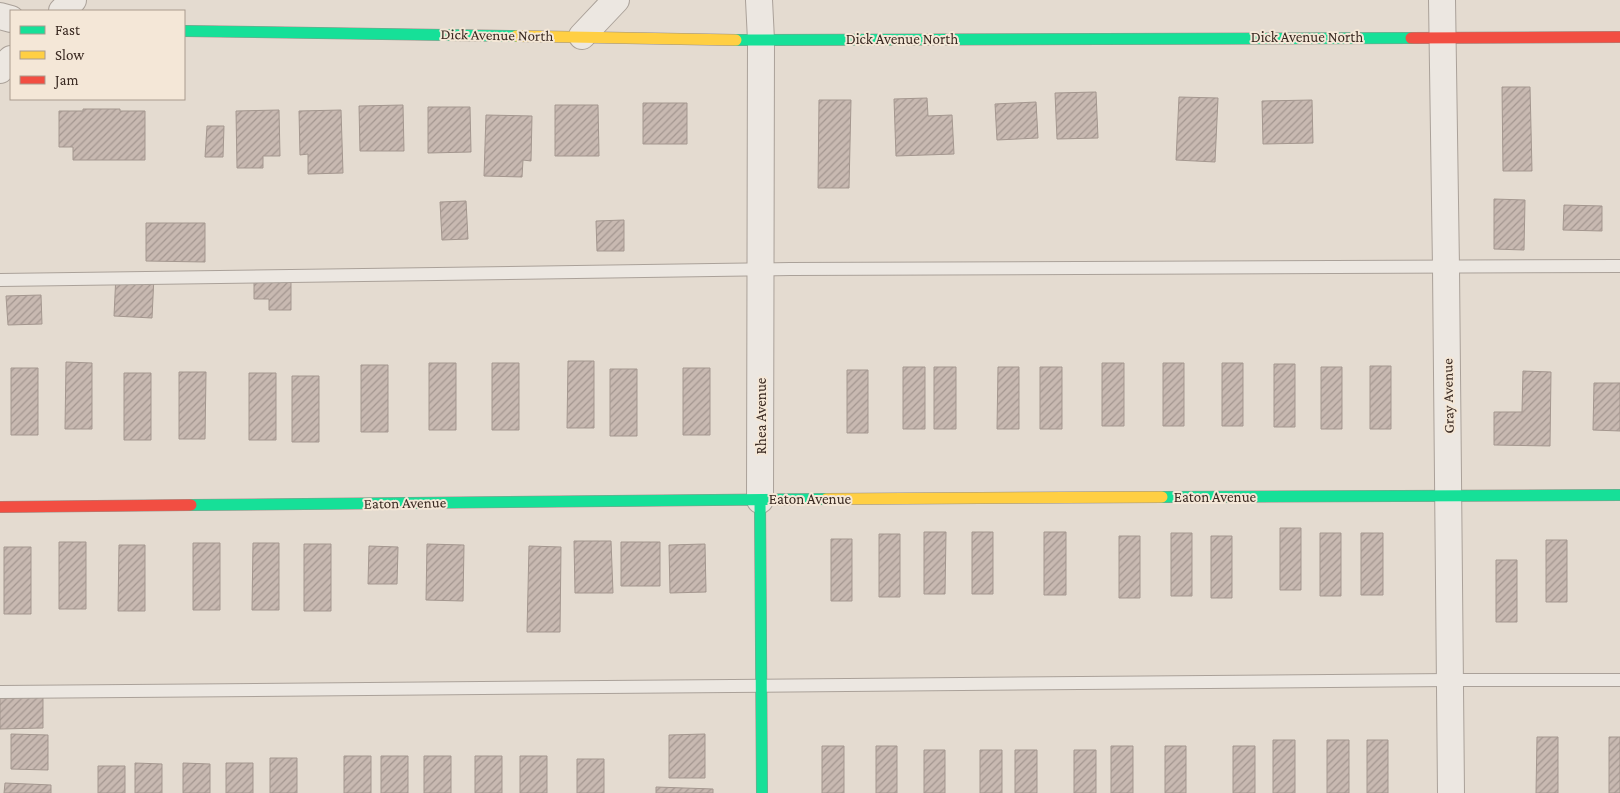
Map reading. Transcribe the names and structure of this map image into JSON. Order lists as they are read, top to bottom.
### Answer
{
  "streets": {
    "street": [
      "Dick Avenue North",
      "Gray Avenue",
      "Rhea Avenue",
      "Eaton Avenue"
    ]
  },
  "crossings": [
    ["Dick Avenue North", "Gray Avenue"],
    ["Dick Avenue North", "Rhea Avenue"],
    ["Gray Avenue", "Eaton Avenue"],
    ["Rhea Avenue", "Eaton Avenue"]
  ],
  "legend": ["Fast", "Slow", "Jam"]
}
